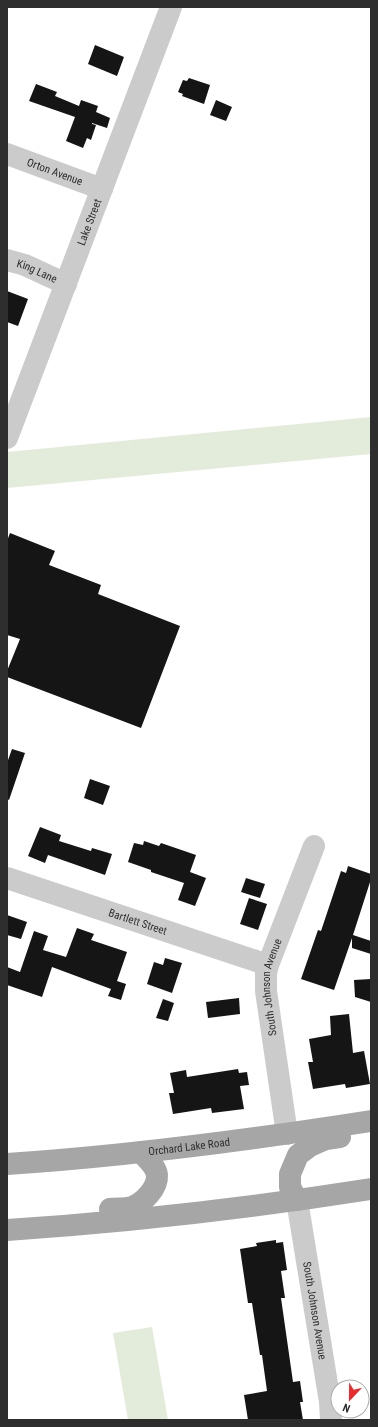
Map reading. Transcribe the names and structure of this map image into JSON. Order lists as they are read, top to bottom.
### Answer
{
  "streets": {
    "main road": ["Orchard Lake Road"],
    "street": [
      "Orton Avenue",
      "Lake Street",
      "King Lane",
      "Bartlett Street",
      "South Johnson Avenue"
    ]
  },
  "crossings": [
    ["Orton Avenue", "Lake Street"],
    ["Lake Street", "King Lane"],
    ["Bartlett Street", "South Johnson Avenue"],
    ["South Johnson Avenue", "Orchard Lake Road"]
  ],
  "north": "bottom"
}
